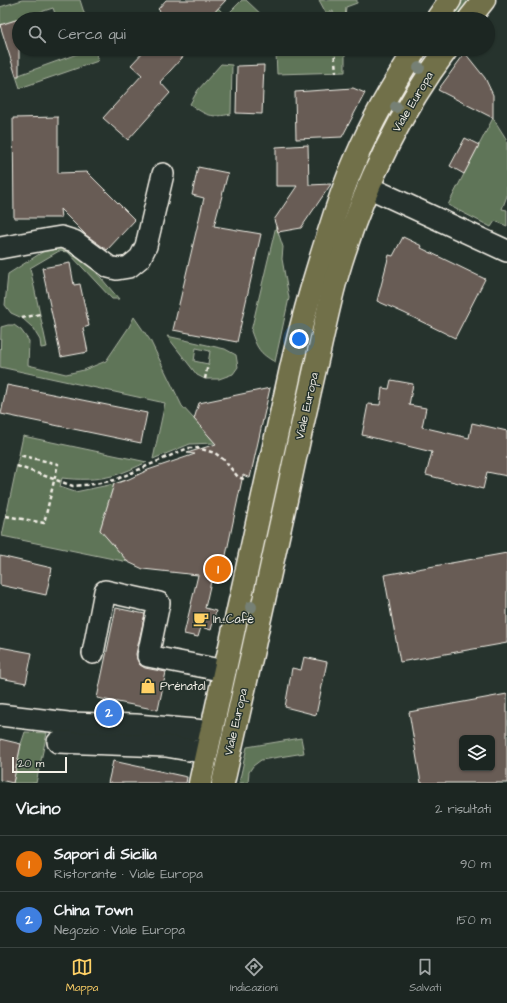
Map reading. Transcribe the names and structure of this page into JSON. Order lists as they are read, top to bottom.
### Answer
{
  "streets": {
    "main road": ["Viale Europa"]
  },
  "places": {
    "cafe": ["In...Cafè"],
    "shop": ["Prénatal"]
  },
  "scale_bar": "20 m",
  "page": {
    "search": "Cerca qui",
    "pins": ["1", "2"],
    "scale": "20 m",
    "heading": ["Vicino", "2 risultati"],
    "list": [
      {
        "mark": "1",
        "name": "Sapori di Sicilia",
        "note": "Ristorante · Viale Europa",
        "value": "90 m"
      },
      {
        "mark": "2",
        "name": "China Town",
        "note": "Negozio · Viale Europa",
        "value": "150 m"
      }
    ],
    "nav": ["Mappa", "Indicazioni", "Salvati"]
  }
}
